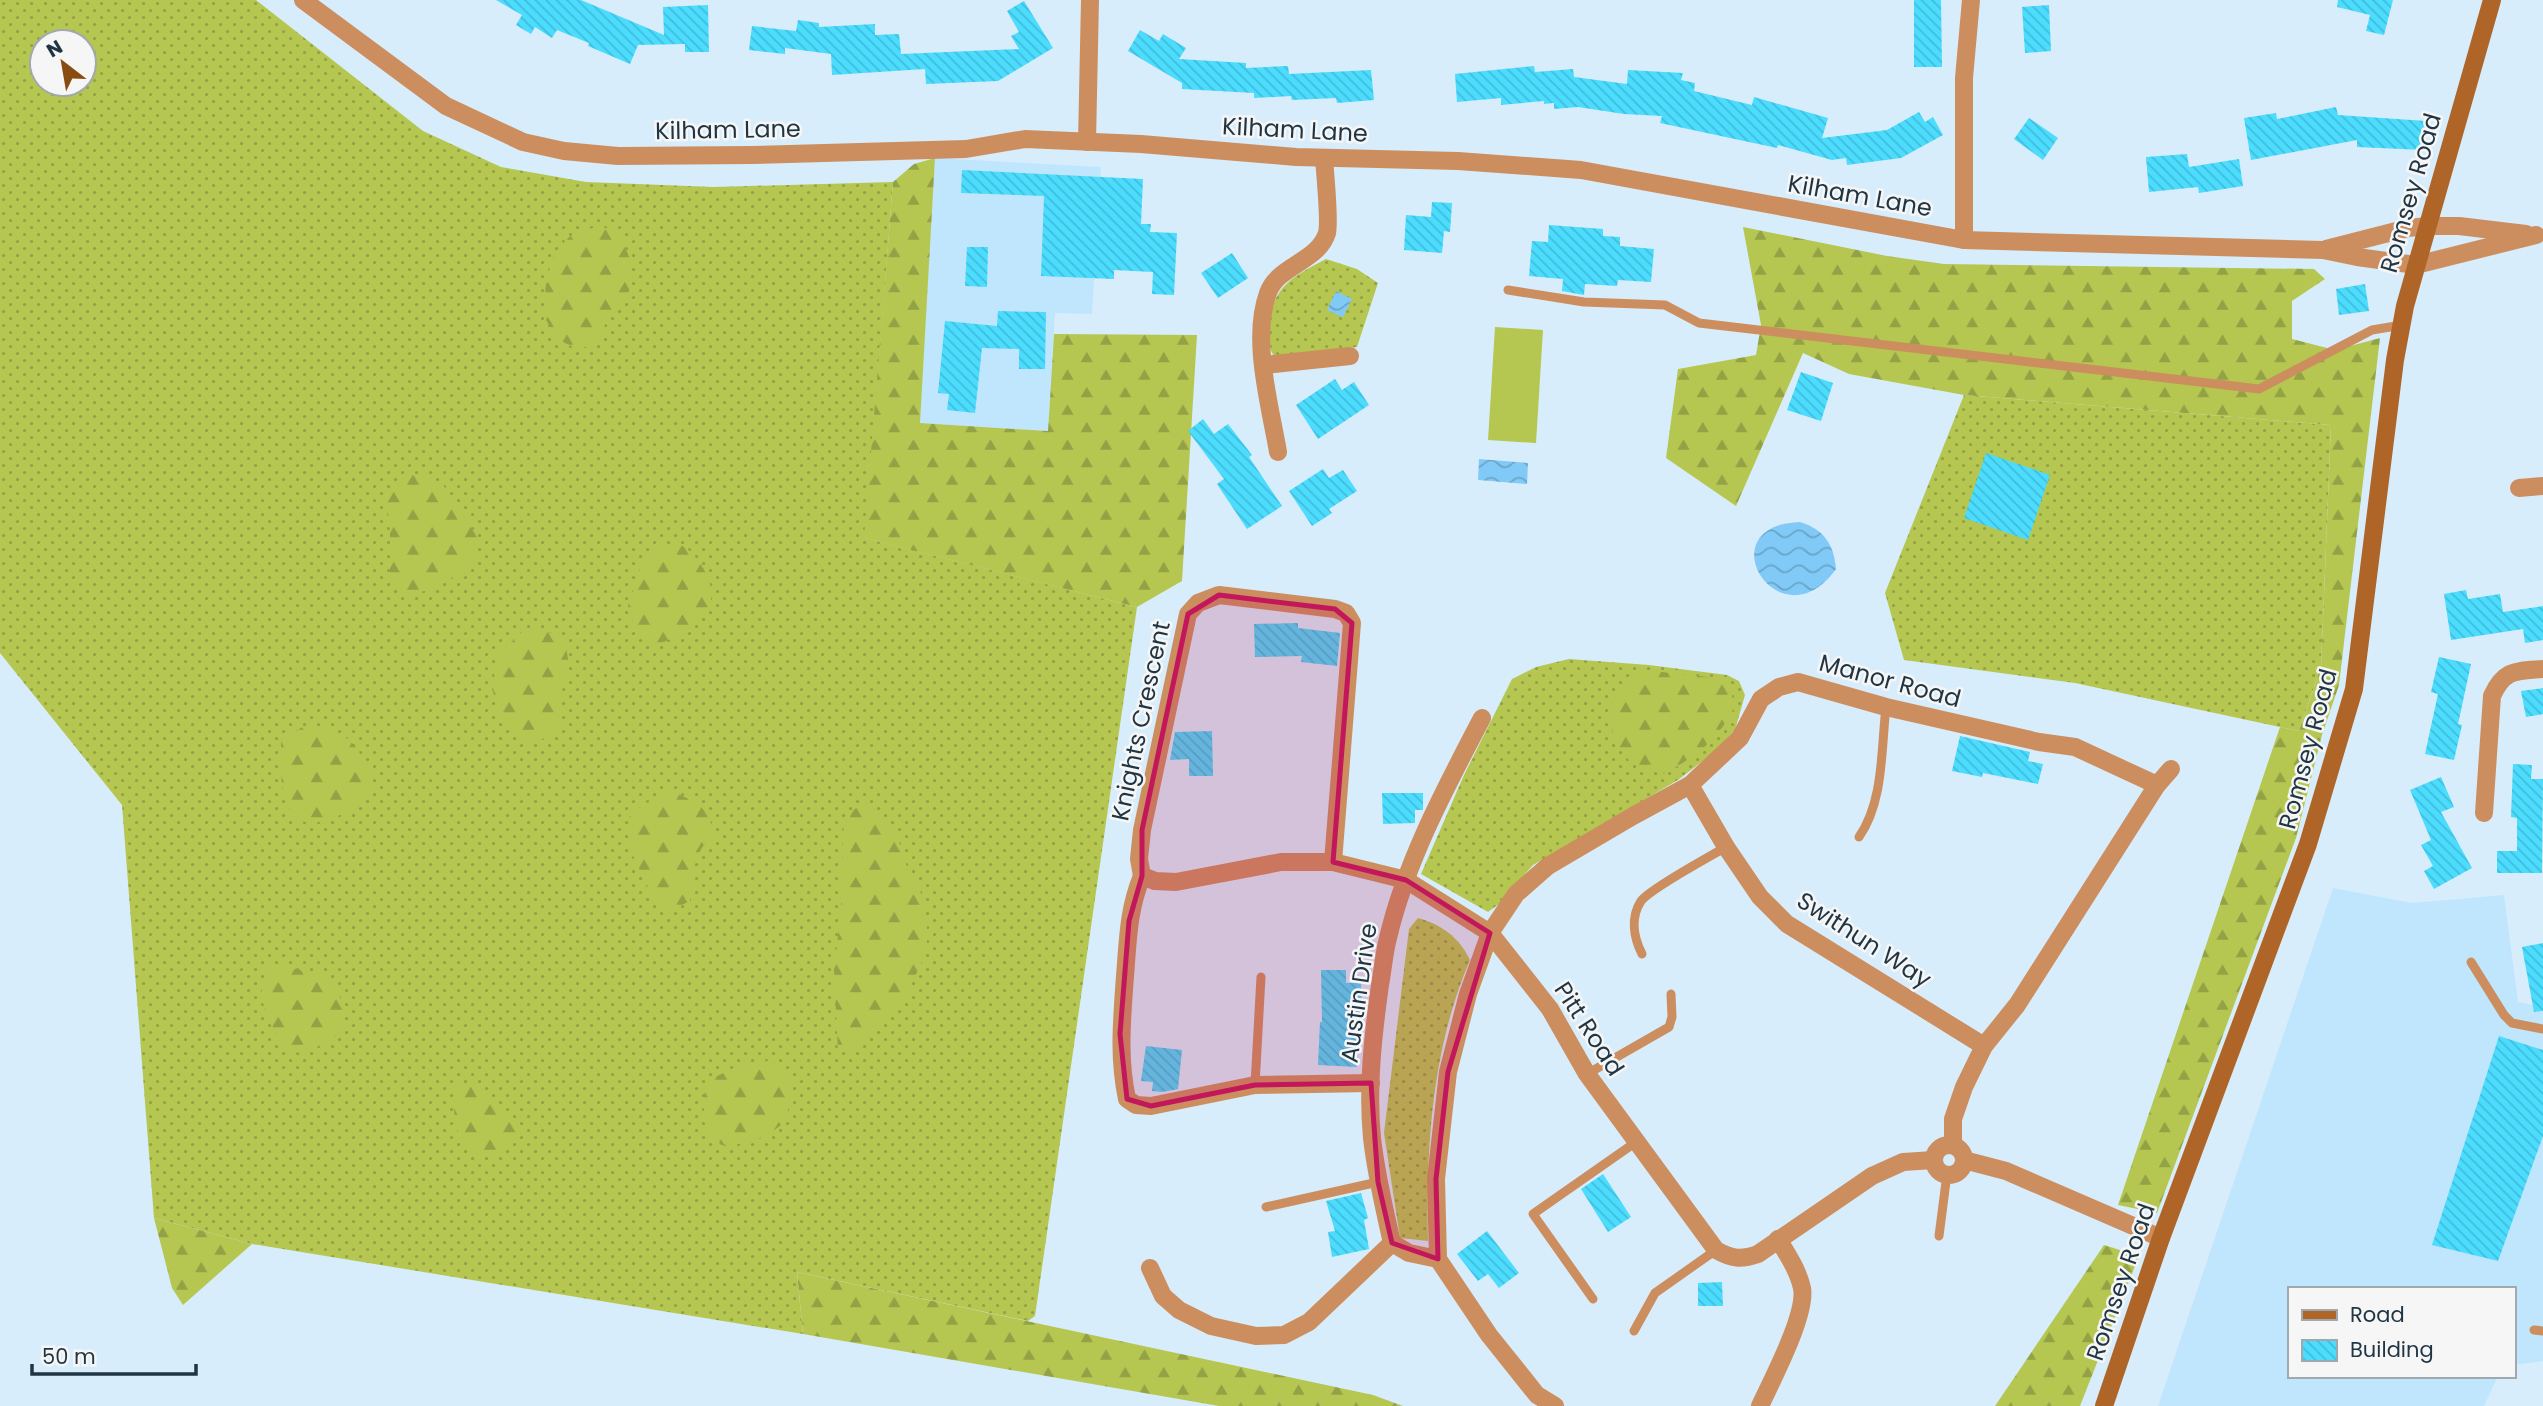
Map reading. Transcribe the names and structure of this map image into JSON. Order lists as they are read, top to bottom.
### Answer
{
  "streets": {
    "main road": ["Romsey Road"],
    "street": [
      "Kilham Lane",
      "Manor Road",
      "Knights Crescent",
      "Swithun Way",
      "Austin Drive",
      "Pitt Road"
    ]
  },
  "crossings": [
    ["Kilham Lane", "Romsey Road"],
    ["Manor Road", "Swithun Way"],
    ["Manor Road", "Pitt Road"],
    ["Knights Crescent", "Pitt Road"],
    ["Austin Drive", "Pitt Road"]
  ],
  "legend": ["Road", "Building"],
  "scale_bar": "50 m",
  "north": "top left"
}
